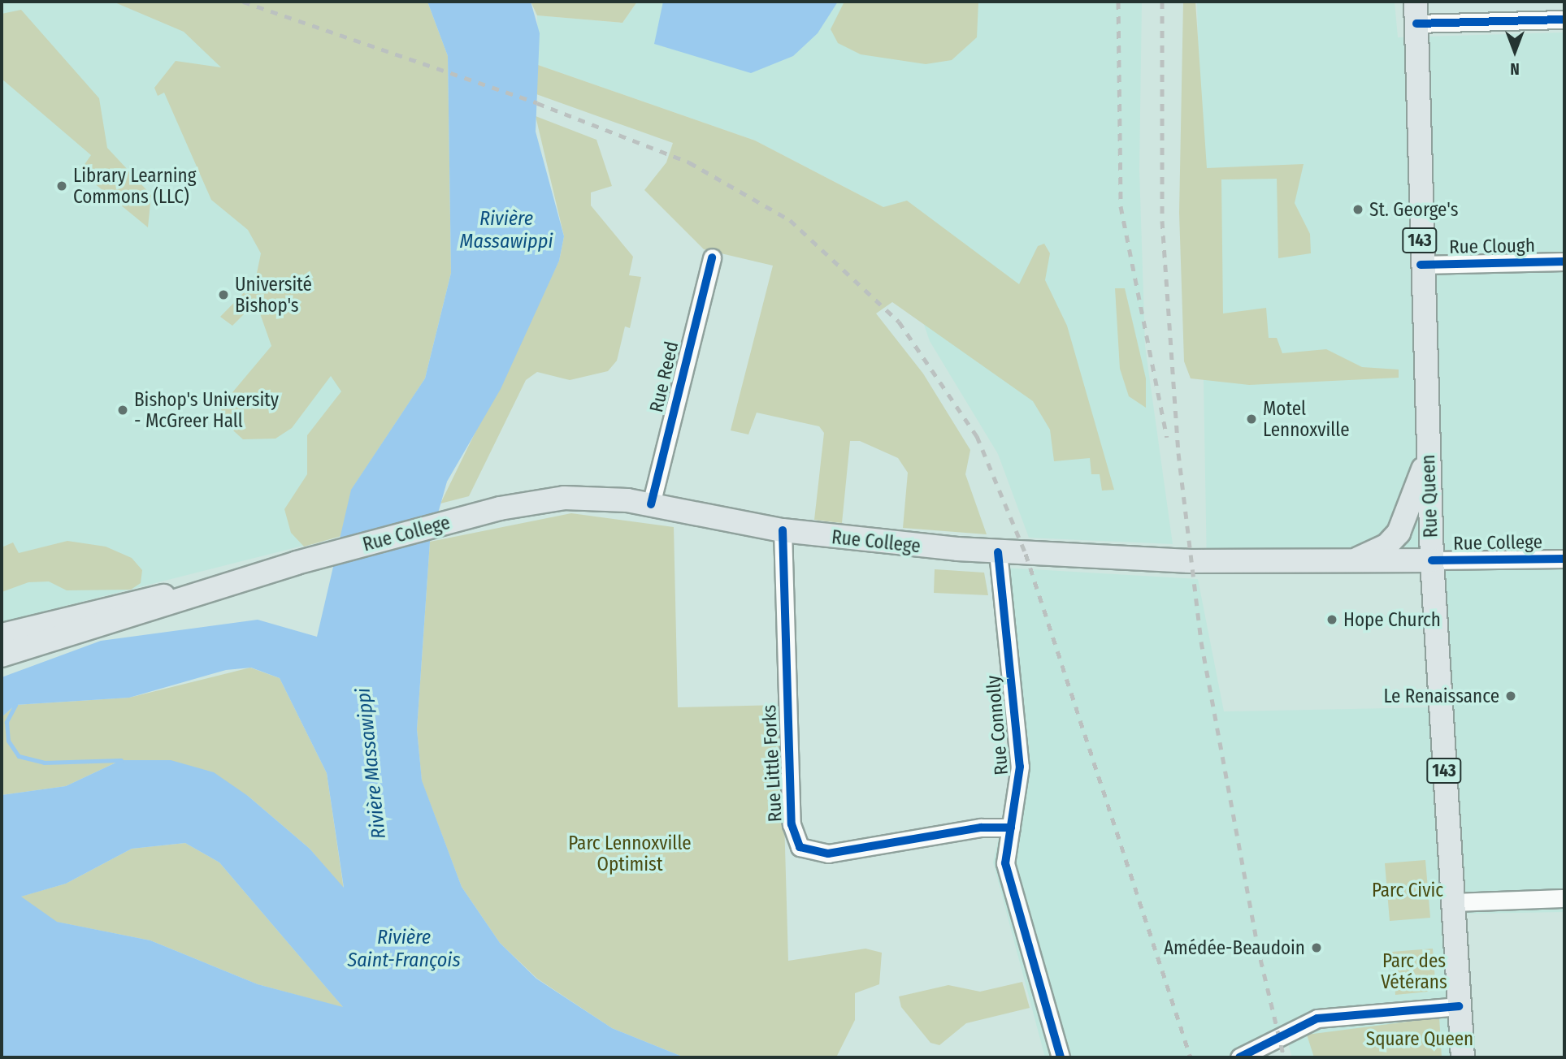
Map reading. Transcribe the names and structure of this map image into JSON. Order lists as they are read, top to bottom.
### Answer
{
  "streets": {
    "main road": ["143", "Rue Queen", "Rue College"],
    "street": [
      "Rue Clough",
      "Rue Reed",
      "Rue Connolly",
      "Rue Little Forks"
    ]
  },
  "crossings": [
    ["Rue Clough", "Rue Queen"],
    ["Rue Reed", "Rue College"],
    ["Rue Queen", "Rue College"],
    ["Rue College", "Rue Connolly"],
    ["Rue College", "Rue Little Forks"],
    ["Rue Connolly", "Rue Little Forks"]
  ],
  "water": ["Rivière Massawippi", "Rivière Saint-François"],
  "parks": [
    "Parc Lennoxville Optimist",
    "Parc Civic",
    "Parc des Vétérans",
    "Square Queen"
  ],
  "places": [
    "Library Learning Commons (LLC)",
    "St. George's",
    "Université Bishop's",
    "Bishop's University - McGreer Hall",
    "Motel Lennoxville",
    "Hope Church",
    "Le Renaissance",
    "Amédée-Beaudoin"
  ],
  "north": "bottom"
}
